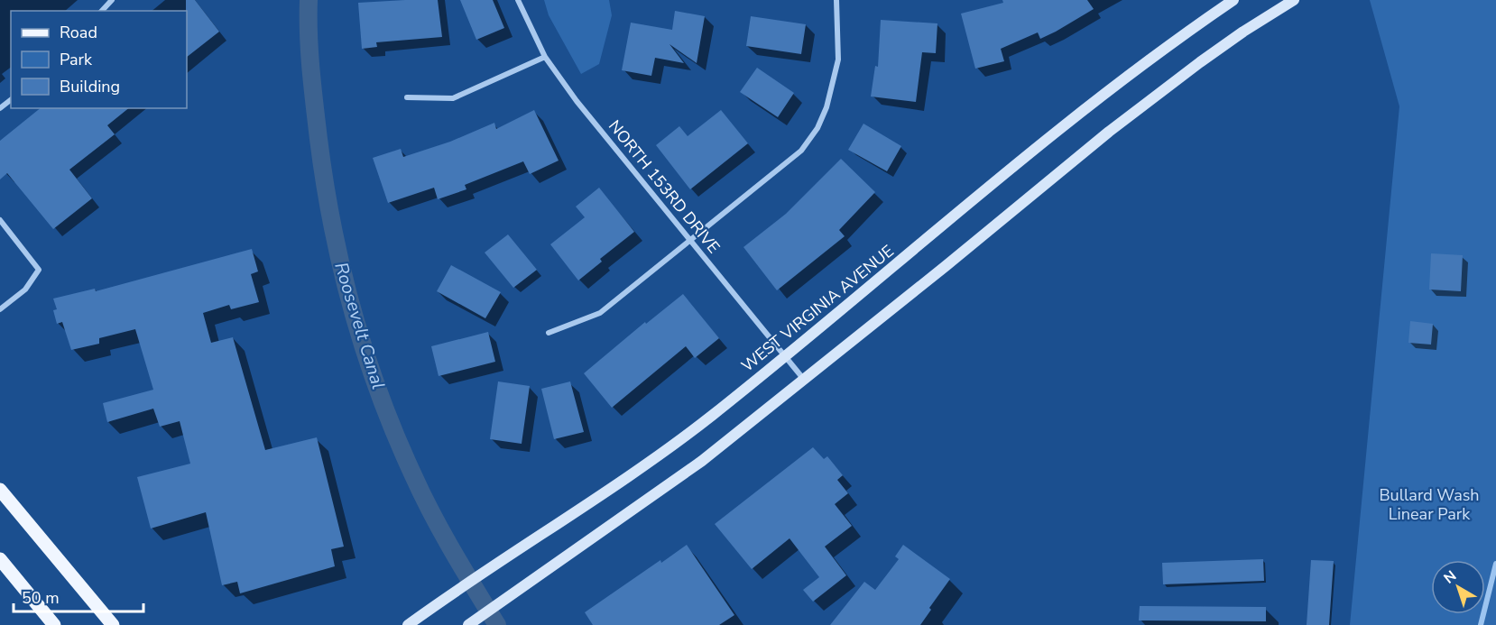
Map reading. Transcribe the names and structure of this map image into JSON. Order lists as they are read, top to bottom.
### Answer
{
  "streets": {
    "main road": ["WEST VIRGINIA AVENUE"],
    "street": ["NORTH 153RD DRIVE"]
  },
  "crossings": [
    ["NORTH 153RD DRIVE", "WEST VIRGINIA AVENUE"]
  ],
  "water": ["Roosevelt Canal"],
  "parks": ["Bullard Wash Linear Park"],
  "legend": ["Road", "Park", "Building"],
  "scale_bar": "50 m",
  "north": "top left"
}
